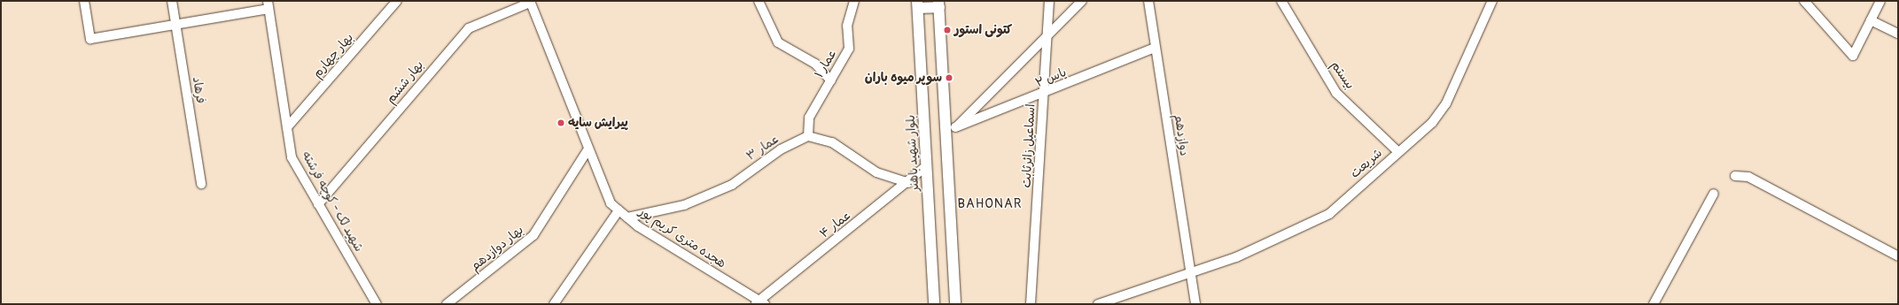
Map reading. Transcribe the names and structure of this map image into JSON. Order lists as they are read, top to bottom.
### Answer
{
  "streets": {
    "street": [
      "بهار چهارم",
      "عمار ۱",
      "بیستم",
      "یاس ۲",
      "بهار ششم",
      "فرهاد",
      "دوازدهم",
      "اسماعیل زائرثابت",
      "عمار ۳",
      "بلوار شهید باهنر",
      "شریعت",
      "شهید لک - کوچه فرشته",
      "عمار ۴",
      "هجده متری کریم پور",
      "بهار دوازدهم"
    ]
  },
  "crossings": [
    ["بهار چهارم", "شهید لک - کوچه فرشته"],
    ["عمار ۱", "عمار ۳"],
    ["بیستم", "شریعت"],
    ["یاس ۲", "دوازدهم"],
    ["یاس ۲", "اسماعیل زائرثابت"],
    ["بهار ششم", "شهید لک - کوچه فرشته"],
    ["بهار ششم", "هجده متری کریم پور"],
    ["دوازدهم", "شریعت"],
    ["عمار ۳", "هجده متری کریم پور"],
    ["بلوار شهید باهنر", "عمار ۴"],
    ["عمار ۴", "هجده متری کریم پور"],
    ["هجده متری کریم پور", "بهار دوازدهم"]
  ],
  "districts": ["BAHONAR"],
  "places": ["کتونی استور", "سوپر میوه باران", "پیرایش سایه"]
}
